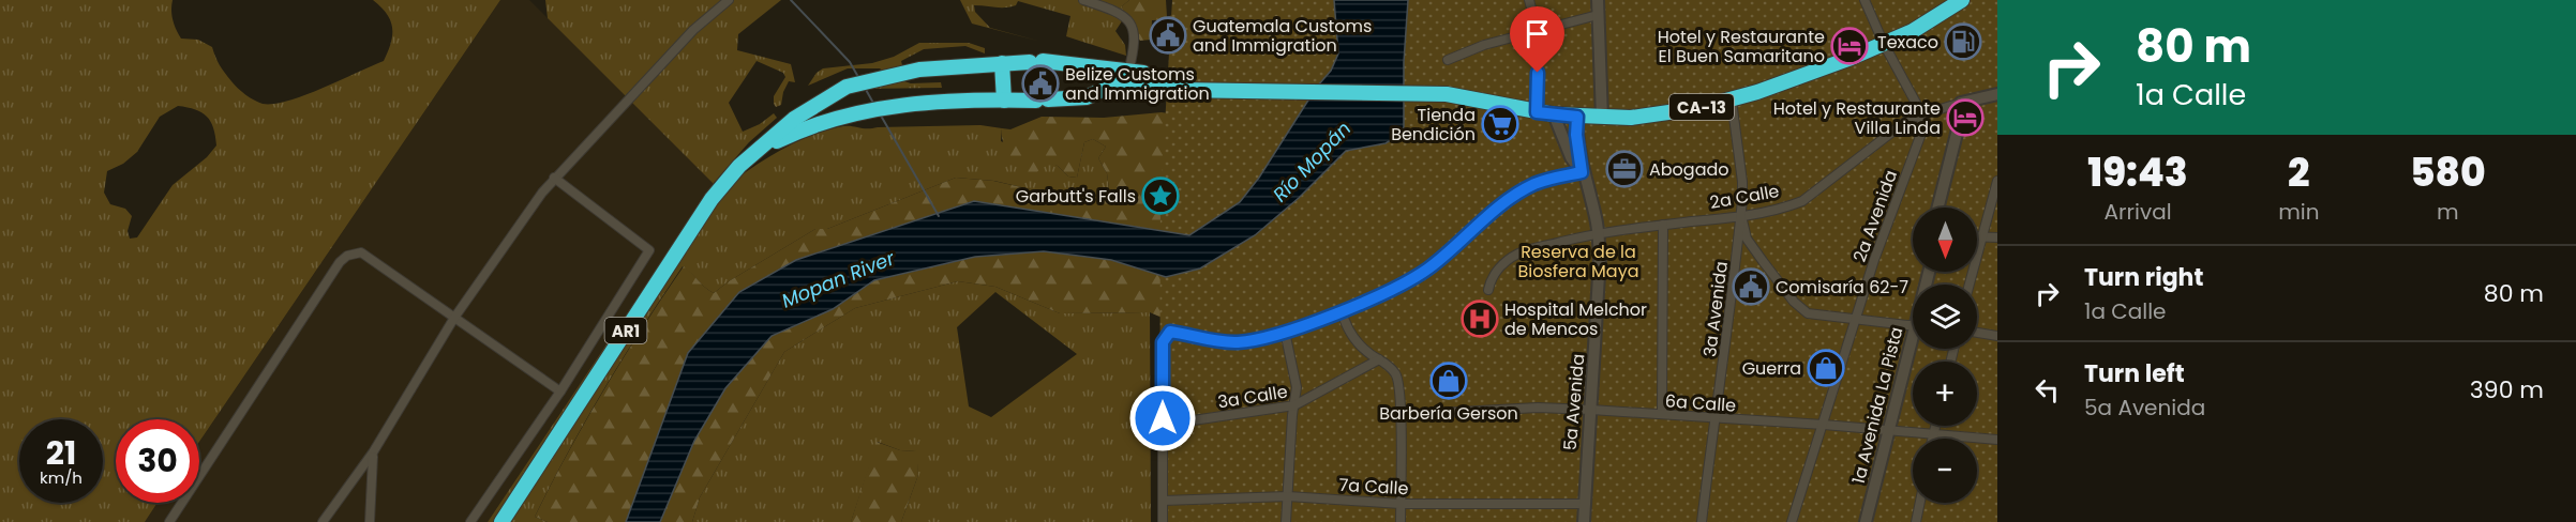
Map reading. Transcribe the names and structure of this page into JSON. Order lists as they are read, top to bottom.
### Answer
{
  "streets": {
    "highway": ["CA-13", "AR1"],
    "street": [
      "2a Calle",
      "2a Avenida",
      "3a Avenida",
      "3a Calle",
      "5a Avenida",
      "6a Calle",
      "1a Avenida La Pista",
      "7a Calle"
    ]
  },
  "crossings": [
    ["CA-13", "3a Avenida"],
    ["CA-13", "AR1"],
    ["CA-13", "5a Avenida"],
    ["2a Calle", "2a Avenida"],
    ["2a Calle", "3a Avenida"],
    ["2a Calle", "5a Avenida"],
    ["2a Avenida", "6a Calle"],
    ["3a Avenida", "6a Calle"],
    ["5a Avenida", "6a Calle"],
    ["5a Avenida", "7a Calle"],
    ["6a Calle", "1a Avenida La Pista"]
  ],
  "water": ["Río Mopán", "Mopan River"],
  "parks": ["Reserva de la Biosfera Maya"],
  "places": {
    "public building": ["Guatemala Customs and Immigration", "Belize Customs and Immigration", "Comisaría 62-7"],
    "fuel station": ["Texaco"],
    "hotel": ["Hotel y Restaurante El Buen Samaritano", "Hotel y Restaurante Villa Linda"],
    "supermarket": ["Tienda Bendición"],
    "office": ["Abogado"],
    "place": ["Garbutt's Falls"],
    "hospital": ["Hospital Melchor de Mencos"],
    "shop": ["Guerra", "Barbería Gerson"]
  },
  "north": "bottom",
  "page": {
    "turn": ["80 m", "1a Calle"],
    "eta": [
      "19:43",
      "Arrival",
      "2",
      "min",
      "580",
      "m"
    ],
    "map_buttons": ["+", "−"],
    "list": [
      {
        "name": "Turn right",
        "note": "1a Calle",
        "value": "80 m"
      },
      {
        "name": "Turn left",
        "note": "5a Avenida",
        "value": "390 m"
      }
    ],
    "speed": "21 km/h",
    "limit": "30"
  }
}
